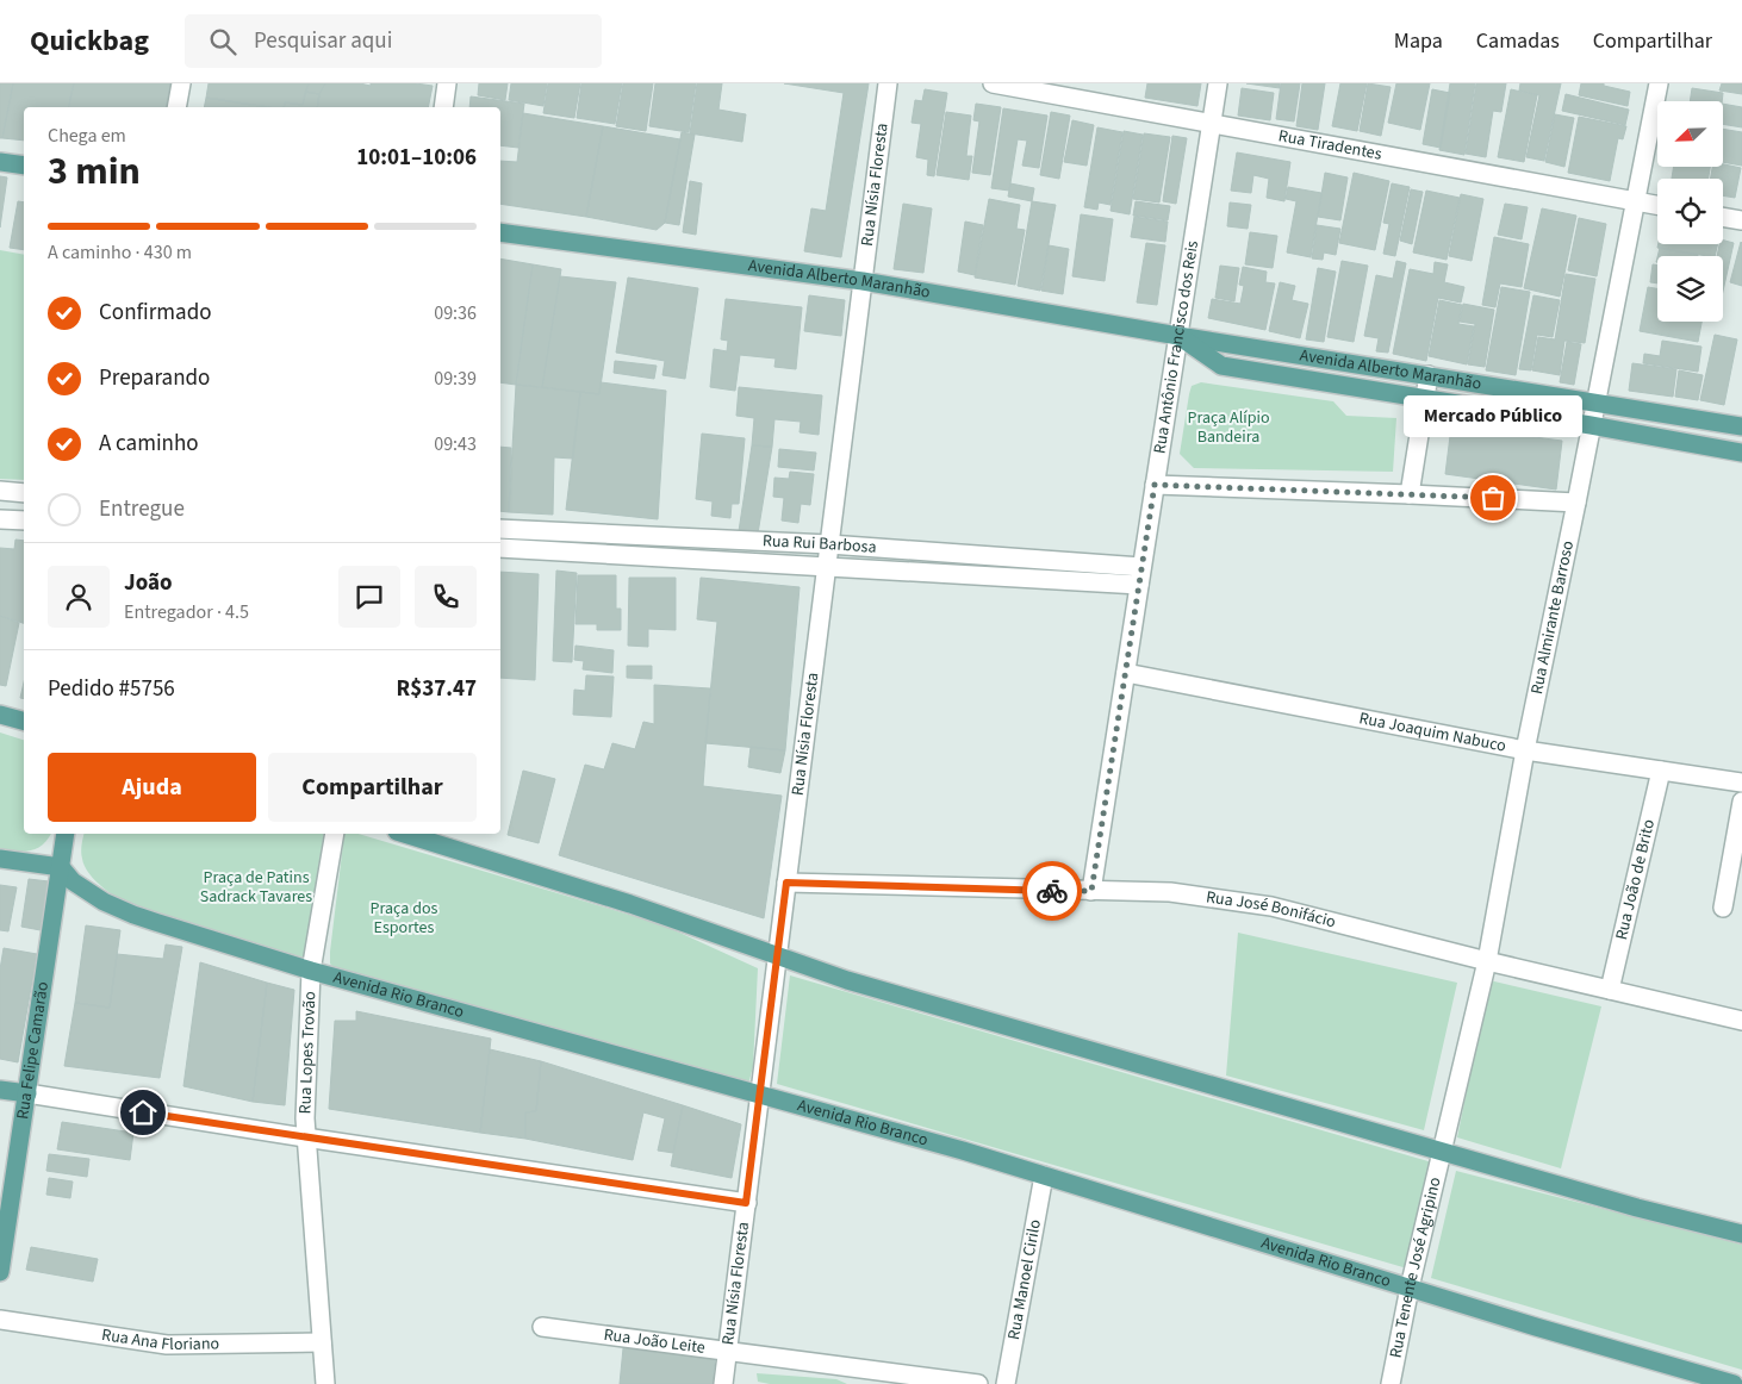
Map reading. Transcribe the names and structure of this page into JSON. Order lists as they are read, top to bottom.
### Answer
{
  "streets": {
    "main road": ["Avenida Alberto Maranhão", "Avenida Rio Branco", "Rua Felipe Camarão"],
    "street": [
      "Rua Tiradentes",
      "Rua Nísia Floresta",
      "Rua Antônio Francisco dos Reis",
      "Rua Rui Barbosa",
      "Rua Almirante Barroso",
      "Rua Joaquim Nabuco",
      "Rua João de Brito",
      "Rua José Bonifácio",
      "Rua Lopes Trovão",
      "Rua Tenente José Agripino",
      "Rua Manoel Cirilo",
      "Rua Ana Floriano",
      "Rua João Leite"
    ]
  },
  "crossings": [
    ["Rua Tiradentes", "Rua Antônio Francisco dos Reis"],
    ["Rua Tiradentes", "Rua Almirante Barroso"],
    ["Rua Nísia Floresta", "Avenida Alberto Maranhão"],
    ["Rua Nísia Floresta", "Rua Rui Barbosa"],
    ["Rua Nísia Floresta", "Rua José Bonifácio"],
    ["Rua Nísia Floresta", "Avenida Rio Branco"],
    ["Rua Nísia Floresta", "Rua João Leite"],
    ["Avenida Alberto Maranhão", "Rua Antônio Francisco dos Reis"],
    ["Avenida Alberto Maranhão", "Rua Almirante Barroso"],
    ["Rua Antônio Francisco dos Reis", "Rua Rui Barbosa"],
    ["Rua Antônio Francisco dos Reis", "Rua Joaquim Nabuco"],
    ["Rua Antônio Francisco dos Reis", "Rua José Bonifácio"],
    ["Rua Almirante Barroso", "Rua Joaquim Nabuco"],
    ["Rua Almirante Barroso", "Rua José Bonifácio"],
    ["Rua Almirante Barroso", "Rua Tenente José Agripino"],
    ["Rua Joaquim Nabuco", "Rua João de Brito"],
    ["Rua João de Brito", "Rua José Bonifácio"],
    ["Avenida Rio Branco", "Rua Felipe Camarão"],
    ["Avenida Rio Branco", "Rua Lopes Trovão"],
    ["Avenida Rio Branco", "Rua Tenente José Agripino"],
    ["Avenida Rio Branco", "Rua Manoel Cirilo"],
    ["Rua Lopes Trovão", "Rua Ana Floriano"]
  ],
  "parks": ["Praça Alípio Bandeira", "Praça de Patins Sadrack Tavares", "Praça dos Esportes"],
  "places": ["Mercado Público"],
  "north": "bottom left",
  "page": {
    "header": "Quickbag",
    "search": "Pesquisar aqui",
    "nav": ["Mapa", "Camadas", "Compartilhar"],
    "heading": ["3 min", "Chega em", "10:01–10:06"],
    "panel": [
      "João",
      "Entregador · 4.5",
      "Pedido #5756",
      "R$37.47"
    ],
    "bar": "A caminho · 430 m",
    "list": [
      ["Confirmado", "09:36"],
      ["Preparando", "09:39"],
      ["A caminho", "09:43"],
      "Entregue"
    ],
    "bubble": "Mercado Público",
    "buttons": ["Ajuda", "Compartilhar"]
  }
}
